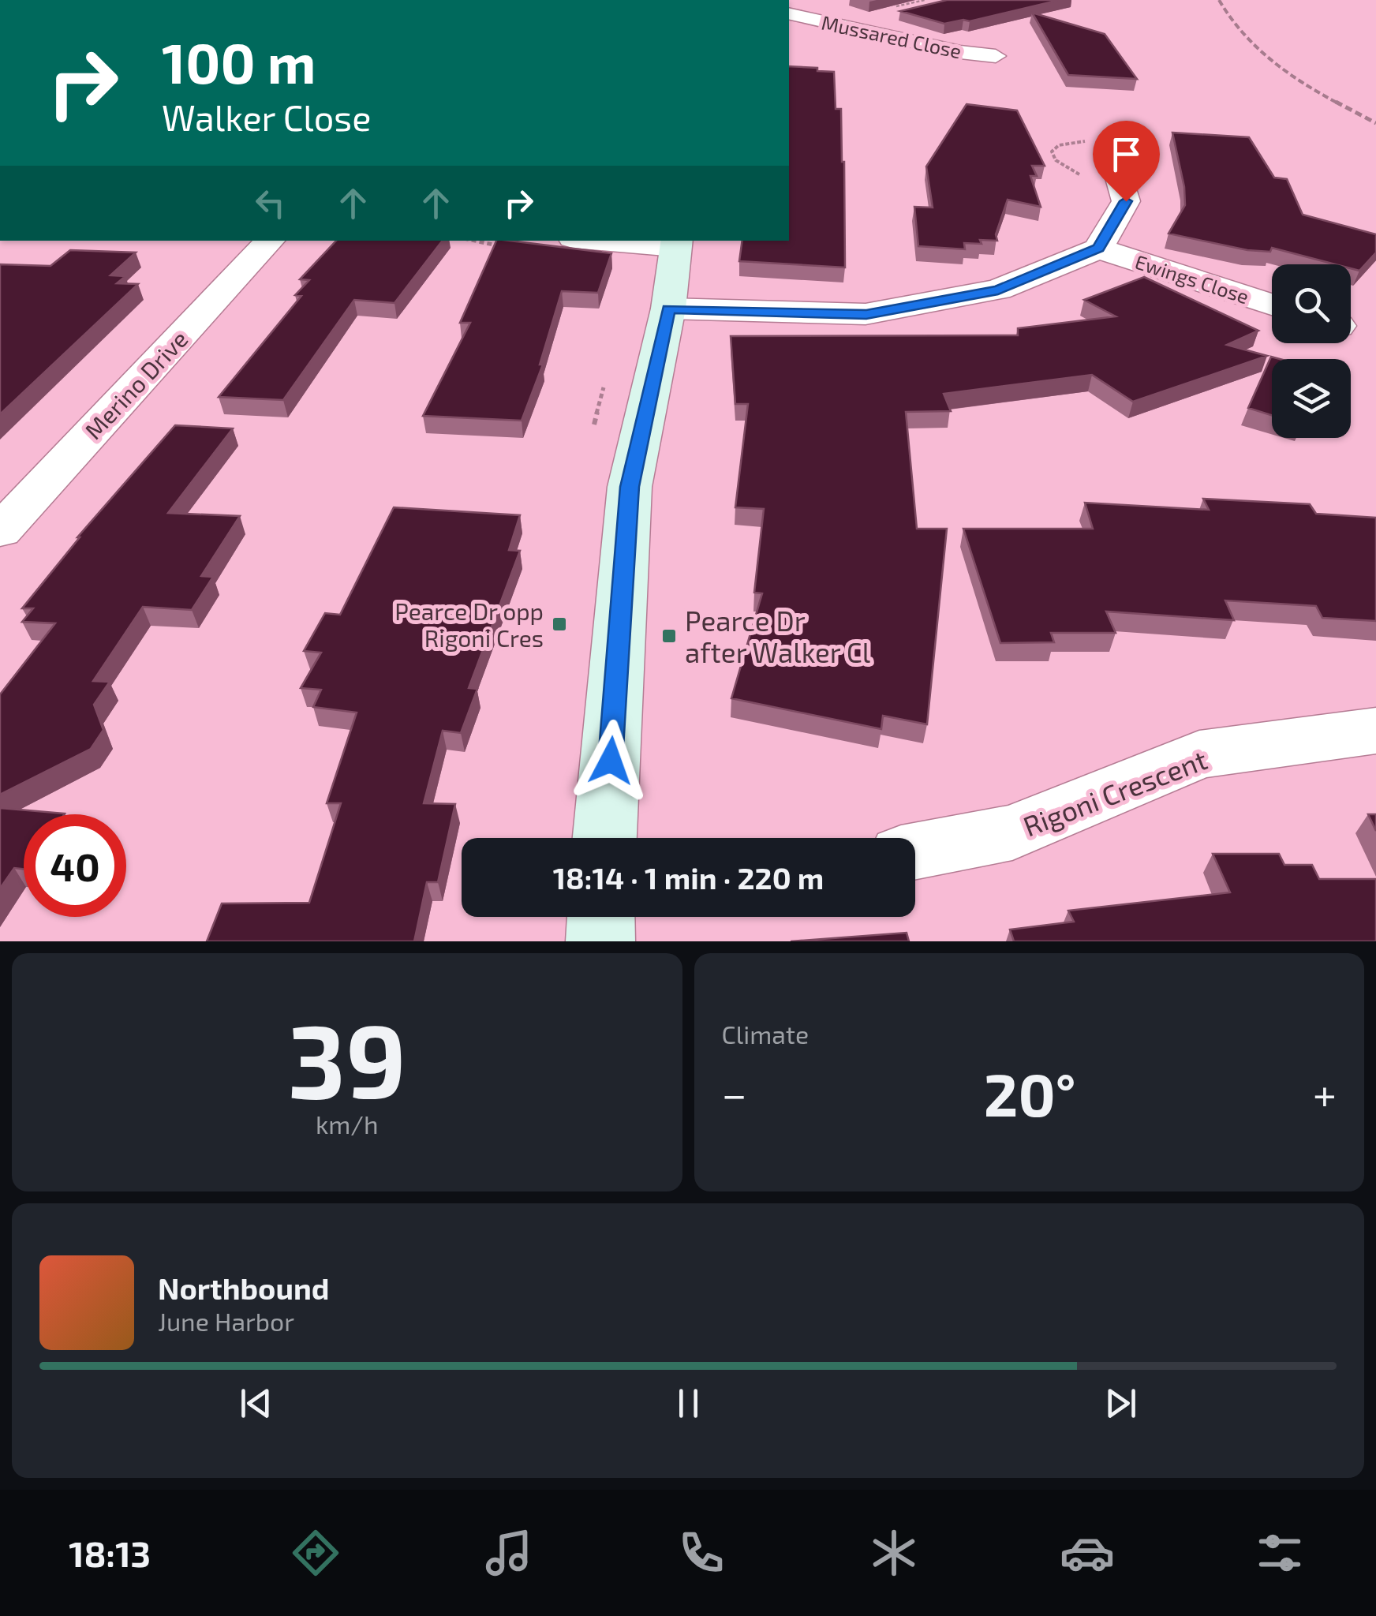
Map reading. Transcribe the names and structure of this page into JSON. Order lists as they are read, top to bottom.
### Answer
{
  "streets": {
    "street": [
      "Mussared Close",
      "Ewings Close",
      "Merino Drive",
      "Rigoni Crescent"
    ]
  },
  "places": {
    "transit": ["Pearce Dr opp Rigoni Cres", "Pearce Dr after Walker Cl"]
  },
  "page": {
    "turn": ["100 m", "Walker Close"],
    "limit": "40",
    "trip": "18:14 · 1 min · 220 m",
    "tile": [
      ["39", "km/h"],
      "Climate"
    ],
    "heat": ["−", "20°", "+"],
    "song": ["Northbound", "June Harbor"],
    "tabs": "18:13"
  }
}
